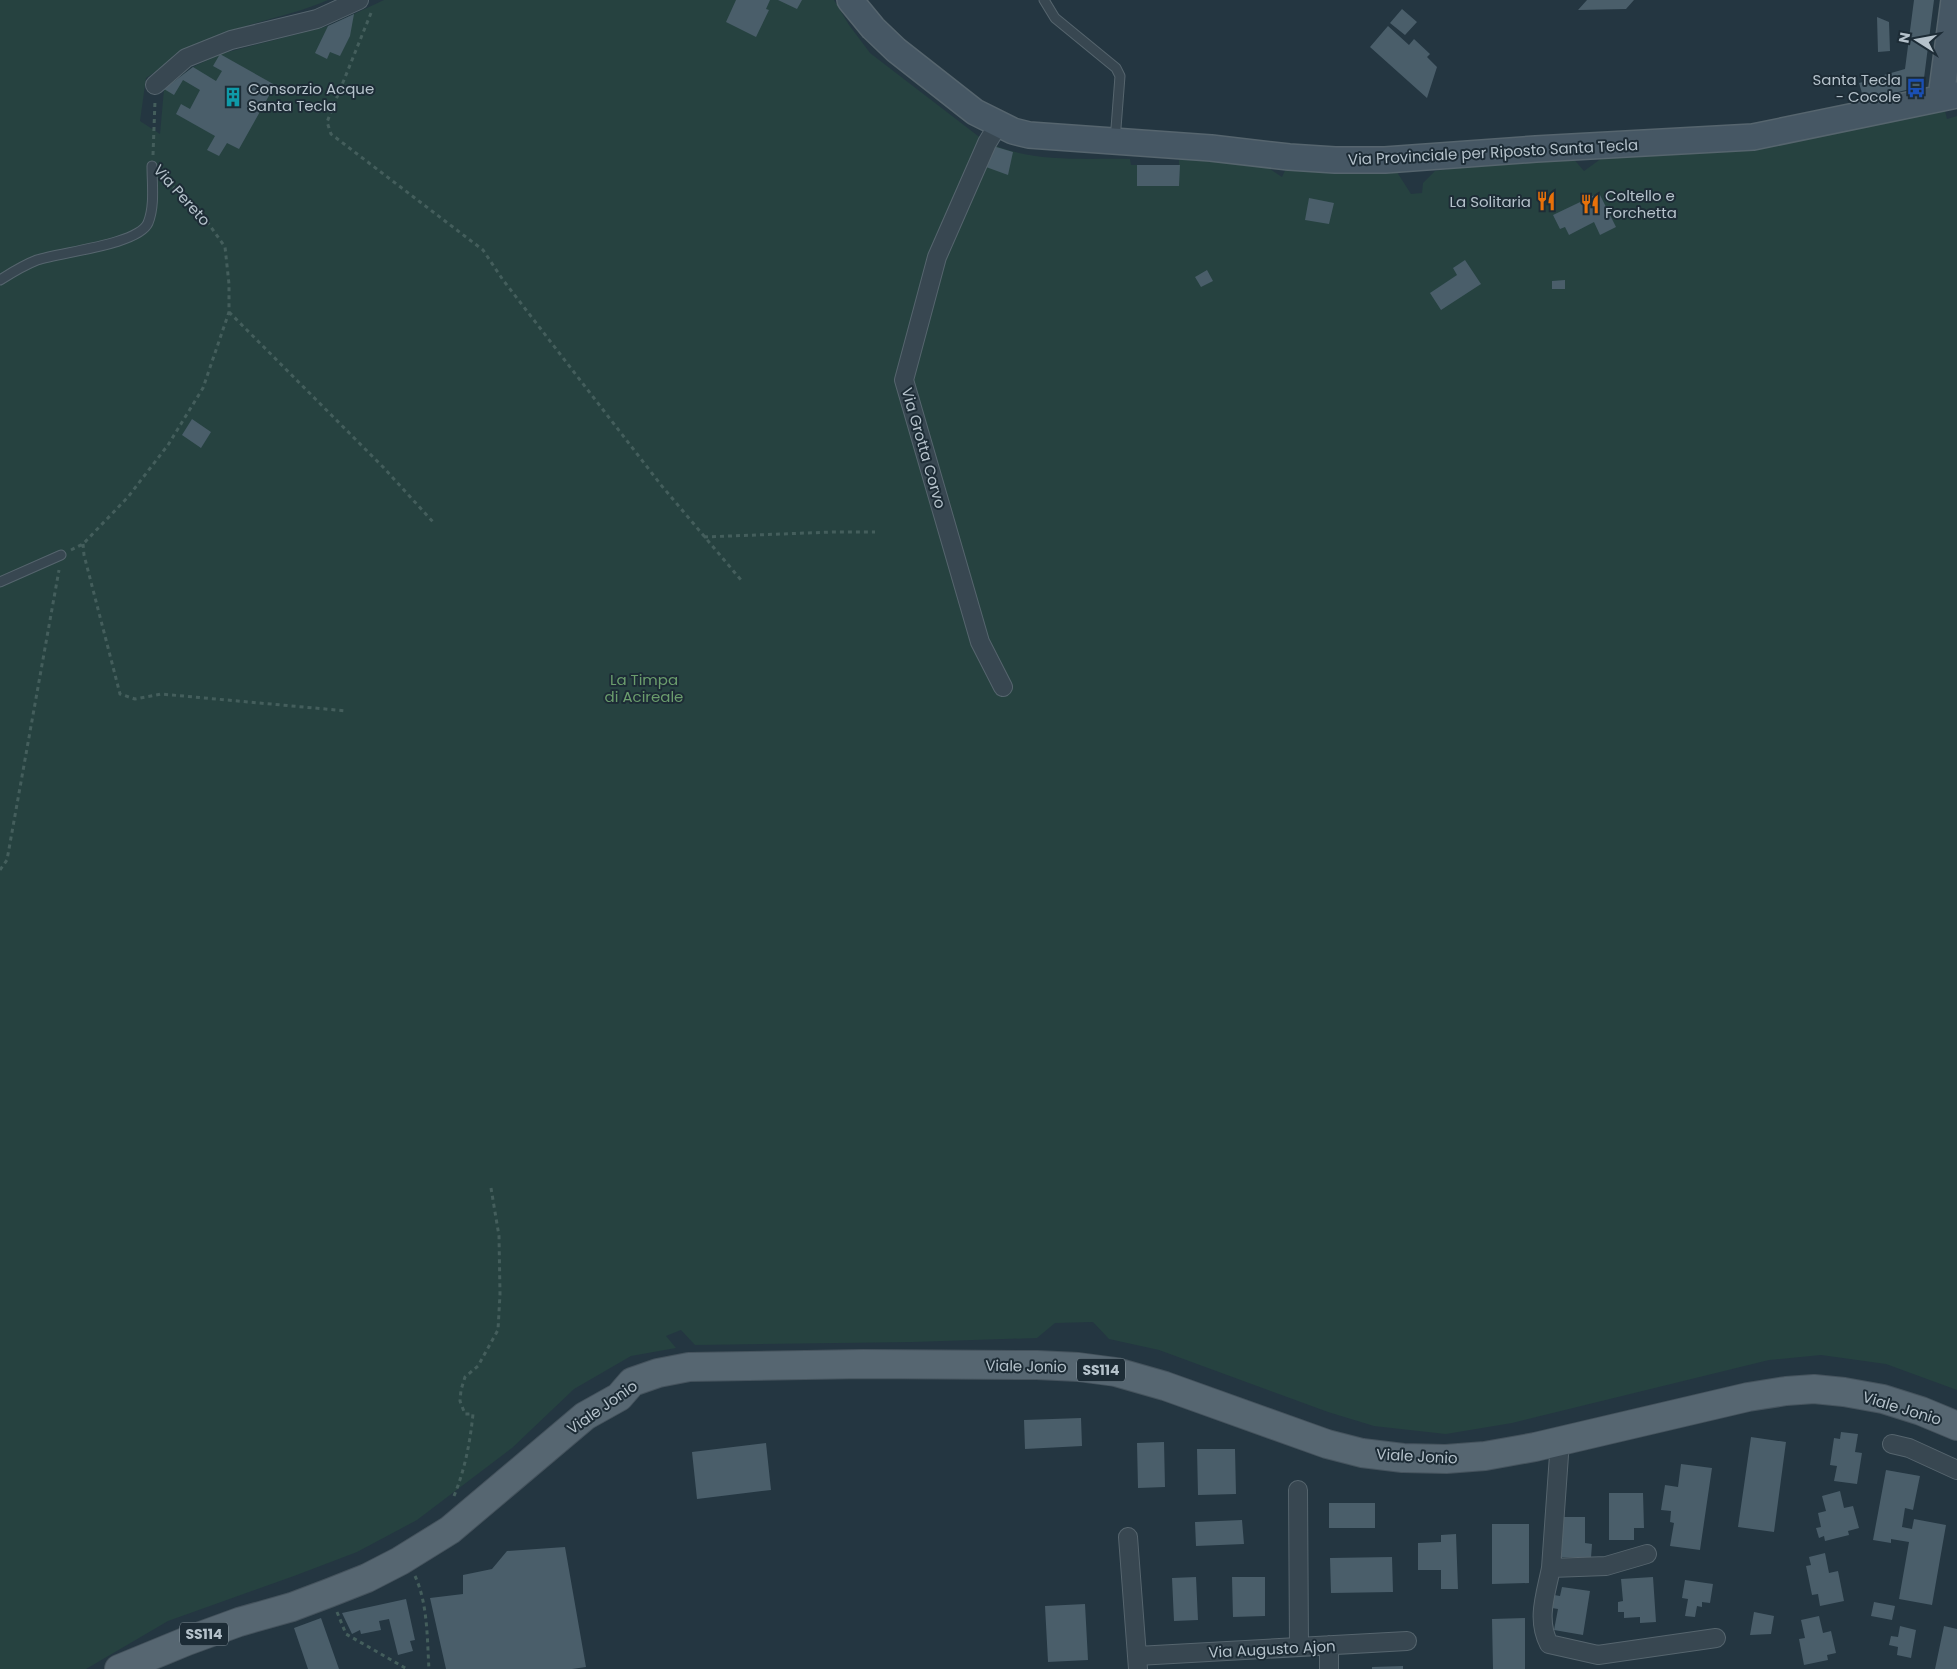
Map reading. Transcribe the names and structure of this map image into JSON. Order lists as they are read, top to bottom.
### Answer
{
  "streets": {
    "main road": ["Viale Jonio", "SS114"],
    "street": ["Via Provinciale per Riposto Santa Tecla", "Via Grotta Corvo", "Via Augusto Ajon"],
    "path": ["Via Pereto"]
  },
  "crossings": [
    ["Via Provinciale per Riposto Santa Tecla", "Via Grotta Corvo"]
  ],
  "parks": ["La Timpa di Acireale"],
  "places": {
    "bus stop": ["Santa Tecla - Cocole"],
    "building": ["Consorzio Acque Santa Tecla"],
    "restaurant": ["La Solitaria", "Coltello e Forchetta"]
  },
  "north": "left"
}
